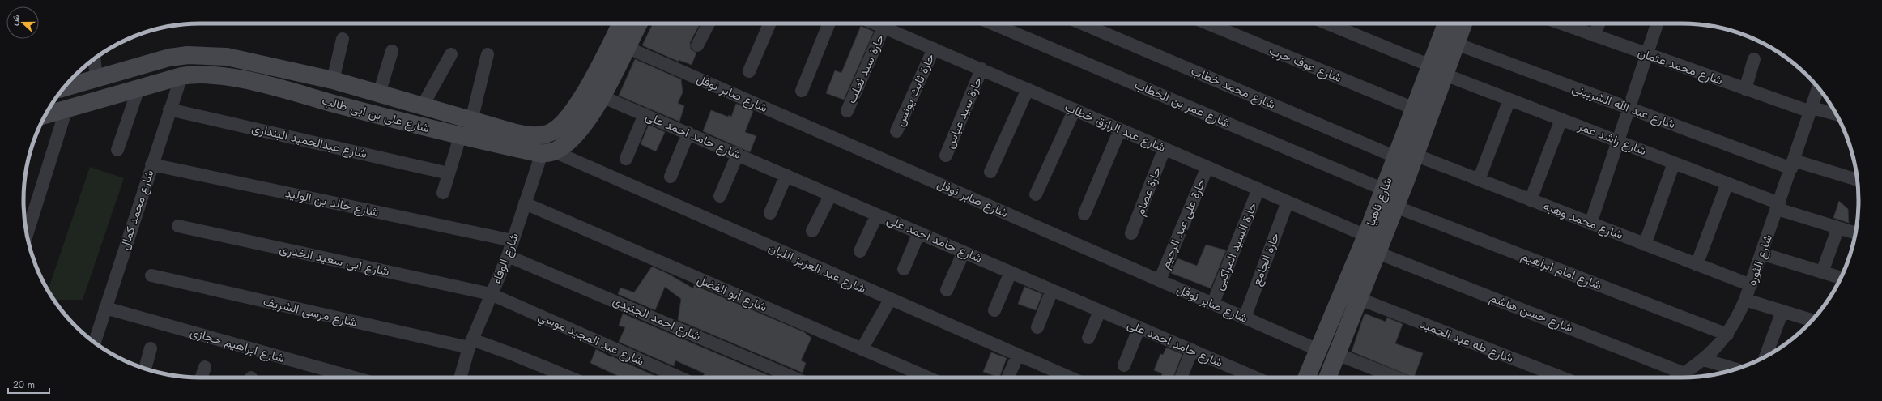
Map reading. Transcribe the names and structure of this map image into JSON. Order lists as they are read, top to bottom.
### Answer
{
  "streets": {
    "street": [
      "شارع عوف حرب",
      "شارع محمد عثمان",
      "حارة سيد ثعلب",
      "شارع محمد خطاب",
      "حارة ثابث يونس",
      "شارع صابر نوفل",
      "شارع عمر بن الخطاب",
      "شارع عبد الله الشربينى",
      "حارة سيد عباس",
      "شارع على بن ابى طالب",
      "شارع عبد الرازق خطاب",
      "شارع حامد احمد على",
      "شارع راشد عمر",
      "شارع عبدالحميد البندارى",
      "حارة عصام",
      "شارع ناهيا",
      "شارع خالد بن الوليد",
      "شارع محمد كمال",
      "شارع محمد وهبه",
      "حارة على عبد الرحيم",
      "حارة السيد المراكبى",
      "شارع الوفاء",
      "حارة الجامع",
      "شارع ابى سعيد الخدرى",
      "شارع الثوره",
      "شارع عبد العزيز اللبان",
      "شارع امام ابراهيم",
      "شارع أبو الفضل",
      "شارع مرسى الشريف",
      "شارع حسن هاشم",
      "شارع احمد الجنيدى",
      "شارع عبد المجيد موسي",
      "شارع طه عبد الحميد",
      "شارع ابراهيم حجازى"
    ]
  },
  "crossings": [
    ["شارع عوف حرب", "شارع ناهيا"],
    ["شارع محمد عثمان", "شارع الثوره"],
    ["حارة سيد ثعلب", "شارع عبد الرازق خطاب"],
    ["شارع محمد خطاب", "شارع ناهيا"],
    ["حارة ثابث يونس", "شارع عبد الرازق خطاب"],
    ["شارع صابر نوفل", "شارع ناهيا"],
    ["شارع صابر نوفل", "حارة على عبد الرحيم"],
    ["شارع صابر نوفل", "حارة السيد المراكبى"],
    ["شارع صابر نوفل", "حارة الجامع"],
    ["شارع عمر بن الخطاب", "شارع ناهيا"],
    ["شارع عبد الله الشربينى", "شارع ناهيا"],
    ["شارع عبد الله الشربينى", "شارع الثوره"],
    ["حارة سيد عباس", "شارع عبد الرازق خطاب"],
    ["شارع على بن ابى طالب", "شارع محمد كمال"],
    ["شارع على بن ابى طالب", "شارع الوفاء"],
    ["شارع على بن ابى طالب", "شارع عبد العزيز اللبان"],
    ["شارع عبد الرازق خطاب", "حارة عصام"],
    ["شارع عبد الرازق خطاب", "شارع ناهيا"],
    ["شارع عبد الرازق خطاب", "حارة على عبد الرحيم"],
    ["شارع عبد الرازق خطاب", "حارة السيد المراكبى"],
    ["شارع عبد الرازق خطاب", "حارة الجامع"],
    ["شارع راشد عمر", "شارع ناهيا"],
    ["شارع راشد عمر", "شارع الثوره"],
    ["شارع عبدالحميد البندارى", "شارع محمد كمال"],
    ["شارع ناهيا", "شارع محمد وهبه"],
    ["شارع ناهيا", "شارع امام ابراهيم"],
    ["شارع ناهيا", "شارع حسن هاشم"],
    ["شارع ناهيا", "شارع طه عبد الحميد"],
    ["شارع خالد بن الوليد", "شارع محمد كمال"],
    ["شارع خالد بن الوليد", "شارع الوفاء"],
    ["شارع محمد كمال", "شارع ابراهيم حجازى"],
    ["شارع محمد وهبه", "شارع الثوره"],
    ["شارع الوفاء", "شارع ابى سعيد الخدرى"],
    ["شارع الوفاء", "شارع عبد العزيز اللبان"],
    ["شارع الوفاء", "شارع أبو الفضل"],
    ["شارع الوفاء", "شارع مرسى الشريف"],
    ["شارع الوفاء", "شارع احمد الجنيدى"],
    ["شارع الوفاء", "شارع عبد المجيد موسي"],
    ["شارع ابى سعيد الخدرى", "شارع عبد المجيد موسي"],
    ["شارع الثوره", "شارع امام ابراهيم"],
    ["شارع الثوره", "شارع حسن هاشم"]
  ],
  "scale_bar": "20 m",
  "north": "left"
}
